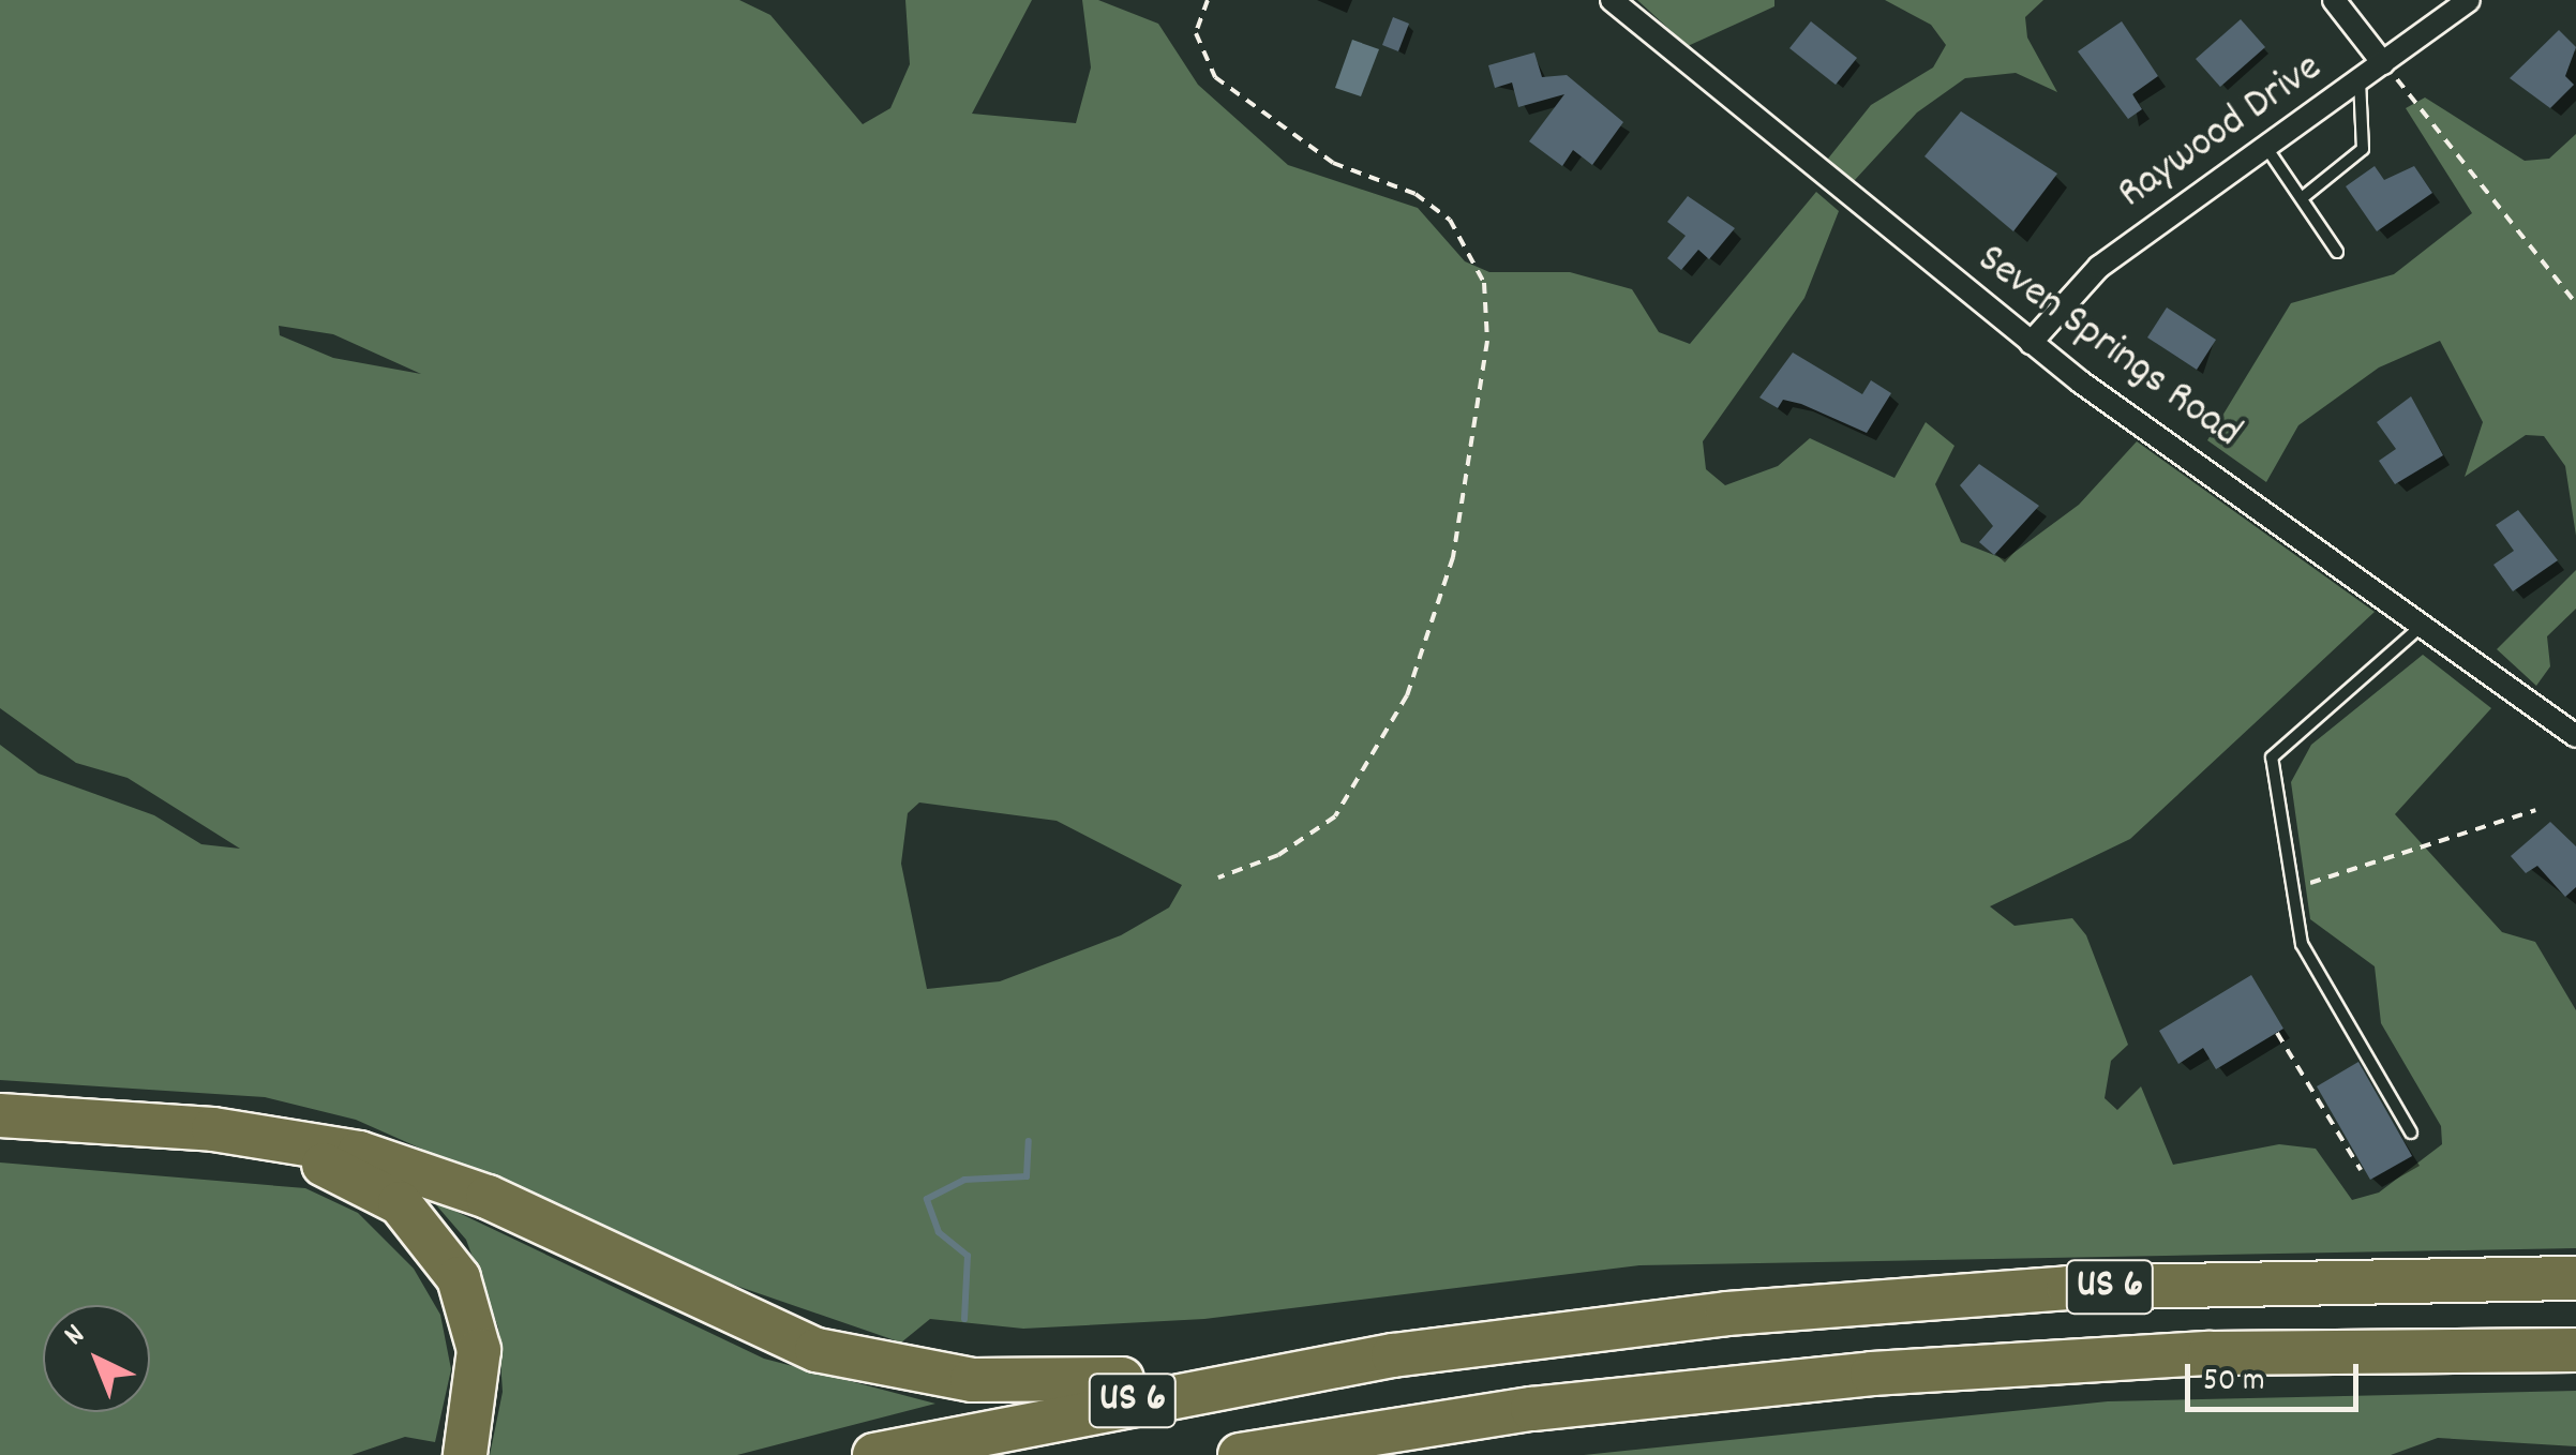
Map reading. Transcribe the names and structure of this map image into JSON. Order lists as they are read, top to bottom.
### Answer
{
  "streets": {
    "highway": ["US 6"],
    "street": ["Raywood Drive", "Seven Springs Road"]
  },
  "crossings": [
    ["Raywood Drive", "Seven Springs Road"]
  ],
  "scale_bar": "50 m",
  "north": "top left"
}
